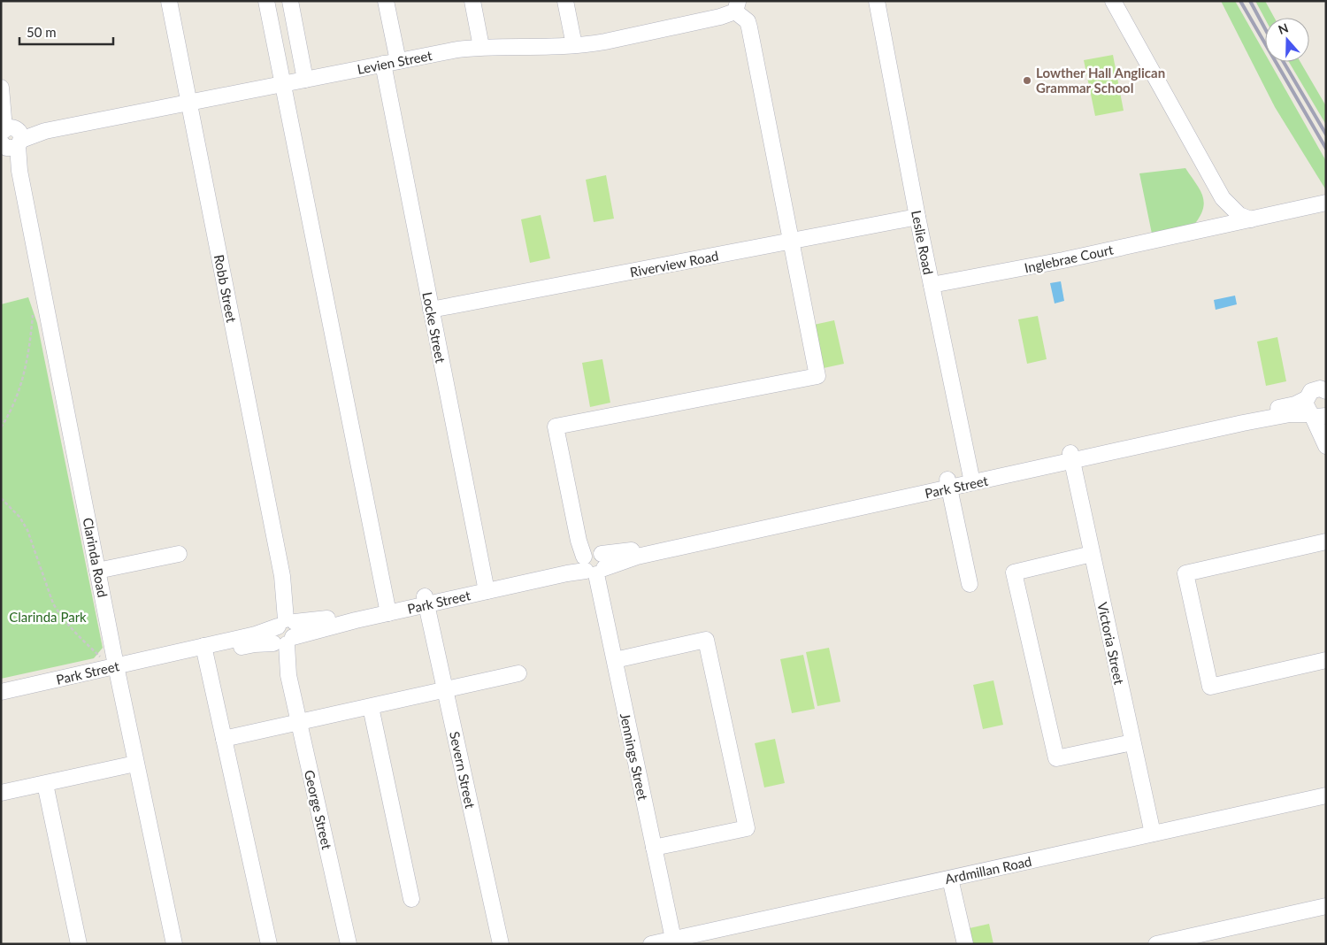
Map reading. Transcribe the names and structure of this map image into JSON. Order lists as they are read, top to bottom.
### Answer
{
  "streets": {
    "street": [
      "Levien Street",
      "Leslie Road",
      "Inglebrae Court",
      "Riverview Road",
      "Robb Street",
      "Locke Street",
      "Park Street",
      "Clarinda Road",
      "Victoria Street",
      "Jennings Street",
      "Severn Street",
      "George Street",
      "Ardmillan Road"
    ]
  },
  "crossings": [
    ["Levien Street", "Robb Street"],
    ["Levien Street", "Locke Street"],
    ["Levien Street", "Clarinda Road"],
    ["Leslie Road", "Inglebrae Court"],
    ["Leslie Road", "Riverview Road"],
    ["Leslie Road", "Park Street"],
    ["Riverview Road", "Locke Street"],
    ["Riverview Road", "Jennings Street"],
    ["Robb Street", "Park Street"],
    ["Robb Street", "George Street"],
    ["Locke Street", "Park Street"],
    ["Park Street", "Clarinda Road"],
    ["Park Street", "Victoria Street"],
    ["Park Street", "Jennings Street"],
    ["Park Street", "Severn Street"],
    ["Park Street", "George Street"],
    ["Victoria Street", "Ardmillan Road"],
    ["Jennings Street", "Ardmillan Road"]
  ],
  "parks": ["Clarinda Park"],
  "places": ["Lowther Hall Anglican Grammar School"],
  "scale_bar": "50 m",
  "north": "top"
}
